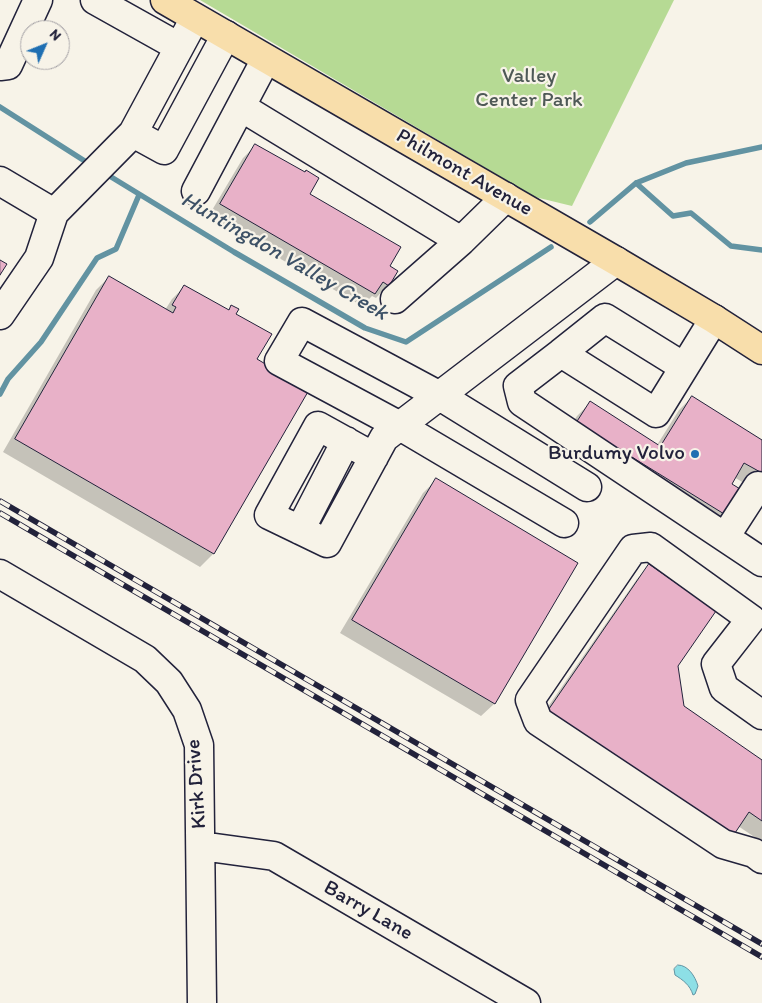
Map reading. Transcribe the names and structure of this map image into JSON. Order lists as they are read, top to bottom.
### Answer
{
  "streets": {
    "main road": ["Philmont Avenue"],
    "street": ["Kirk Drive", "Barry Lane"]
  },
  "crossings": [
    ["Kirk Drive", "Barry Lane"]
  ],
  "water": ["Huntingdon Valley Creek"],
  "parks": ["Valley Center Park"],
  "places": ["Burdumy Volvo"],
  "north": "top right"
}
